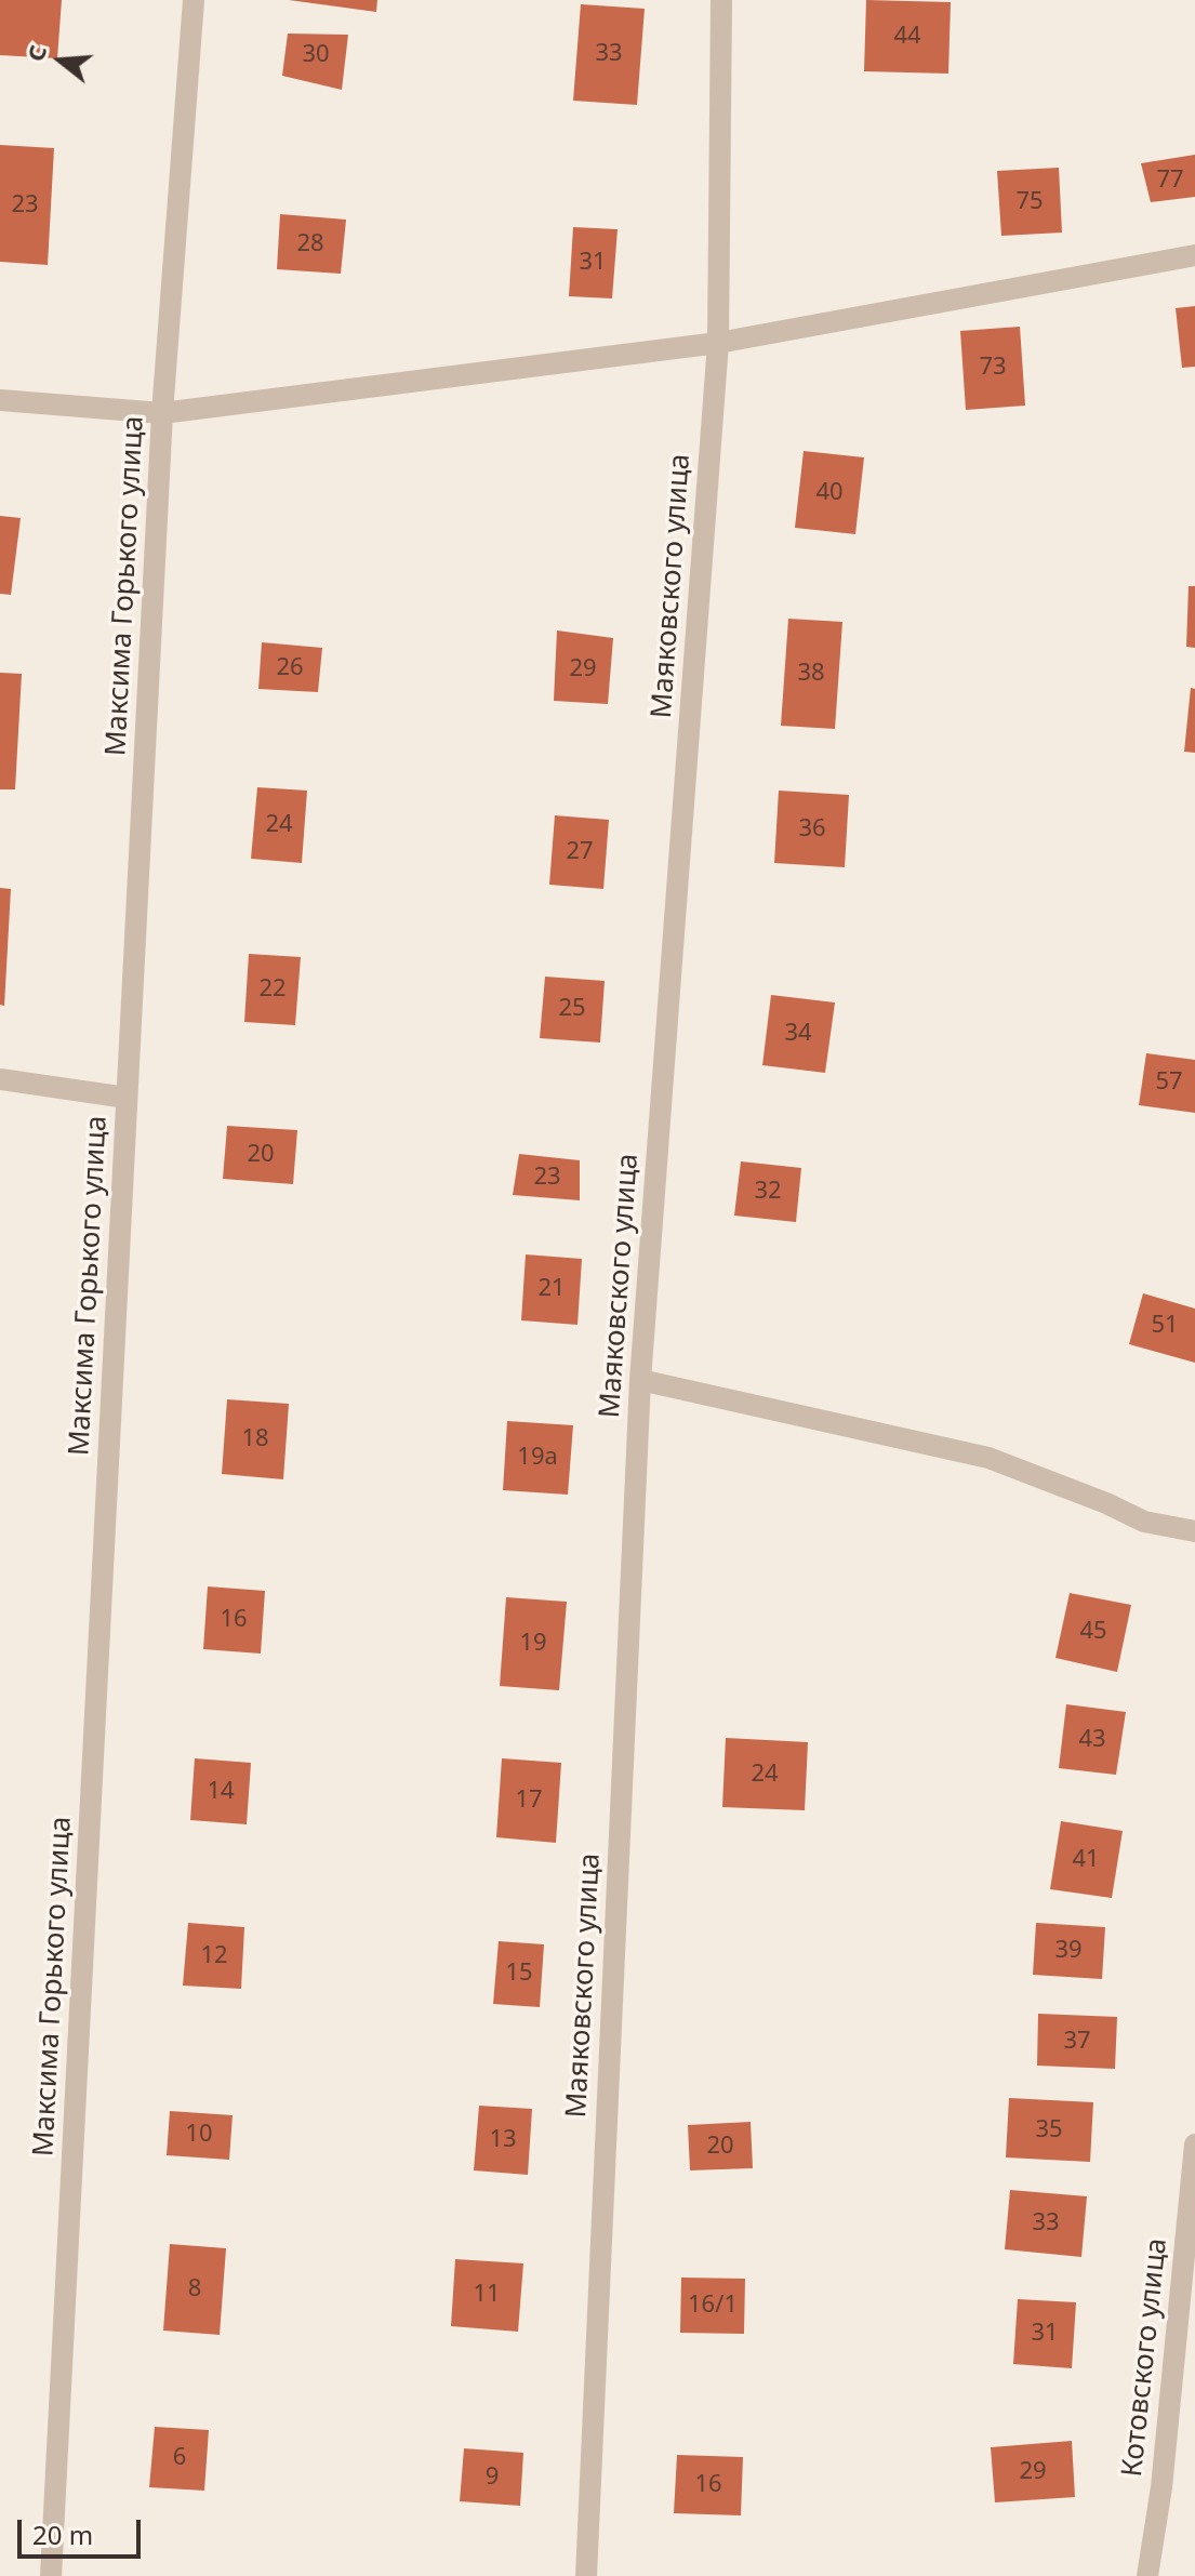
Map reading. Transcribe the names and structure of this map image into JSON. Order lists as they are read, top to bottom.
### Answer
{
  "streets": {
    "street": ["Максима Горького улица", "Маяковского улица", "Котовского улица"]
  },
  "house_numbers": [
    "44",
    "33",
    "30",
    "77",
    "75",
    "23",
    "28",
    "31",
    "73",
    "40",
    "26",
    "29",
    "38",
    "24",
    "36",
    "27",
    "22",
    "25",
    "34",
    "57",
    "20",
    "23",
    "32",
    "21",
    "51",
    "18",
    "19а",
    "16",
    "45",
    "19",
    "43",
    "24",
    "14",
    "17",
    "41",
    "39",
    "12",
    "15",
    "37",
    "35",
    "10",
    "13",
    "20",
    "33",
    "8",
    "11",
    "16/1",
    "31",
    "6",
    "29",
    "9",
    "16"
  ],
  "scale_bar": "20 m",
  "north": "left"
}
